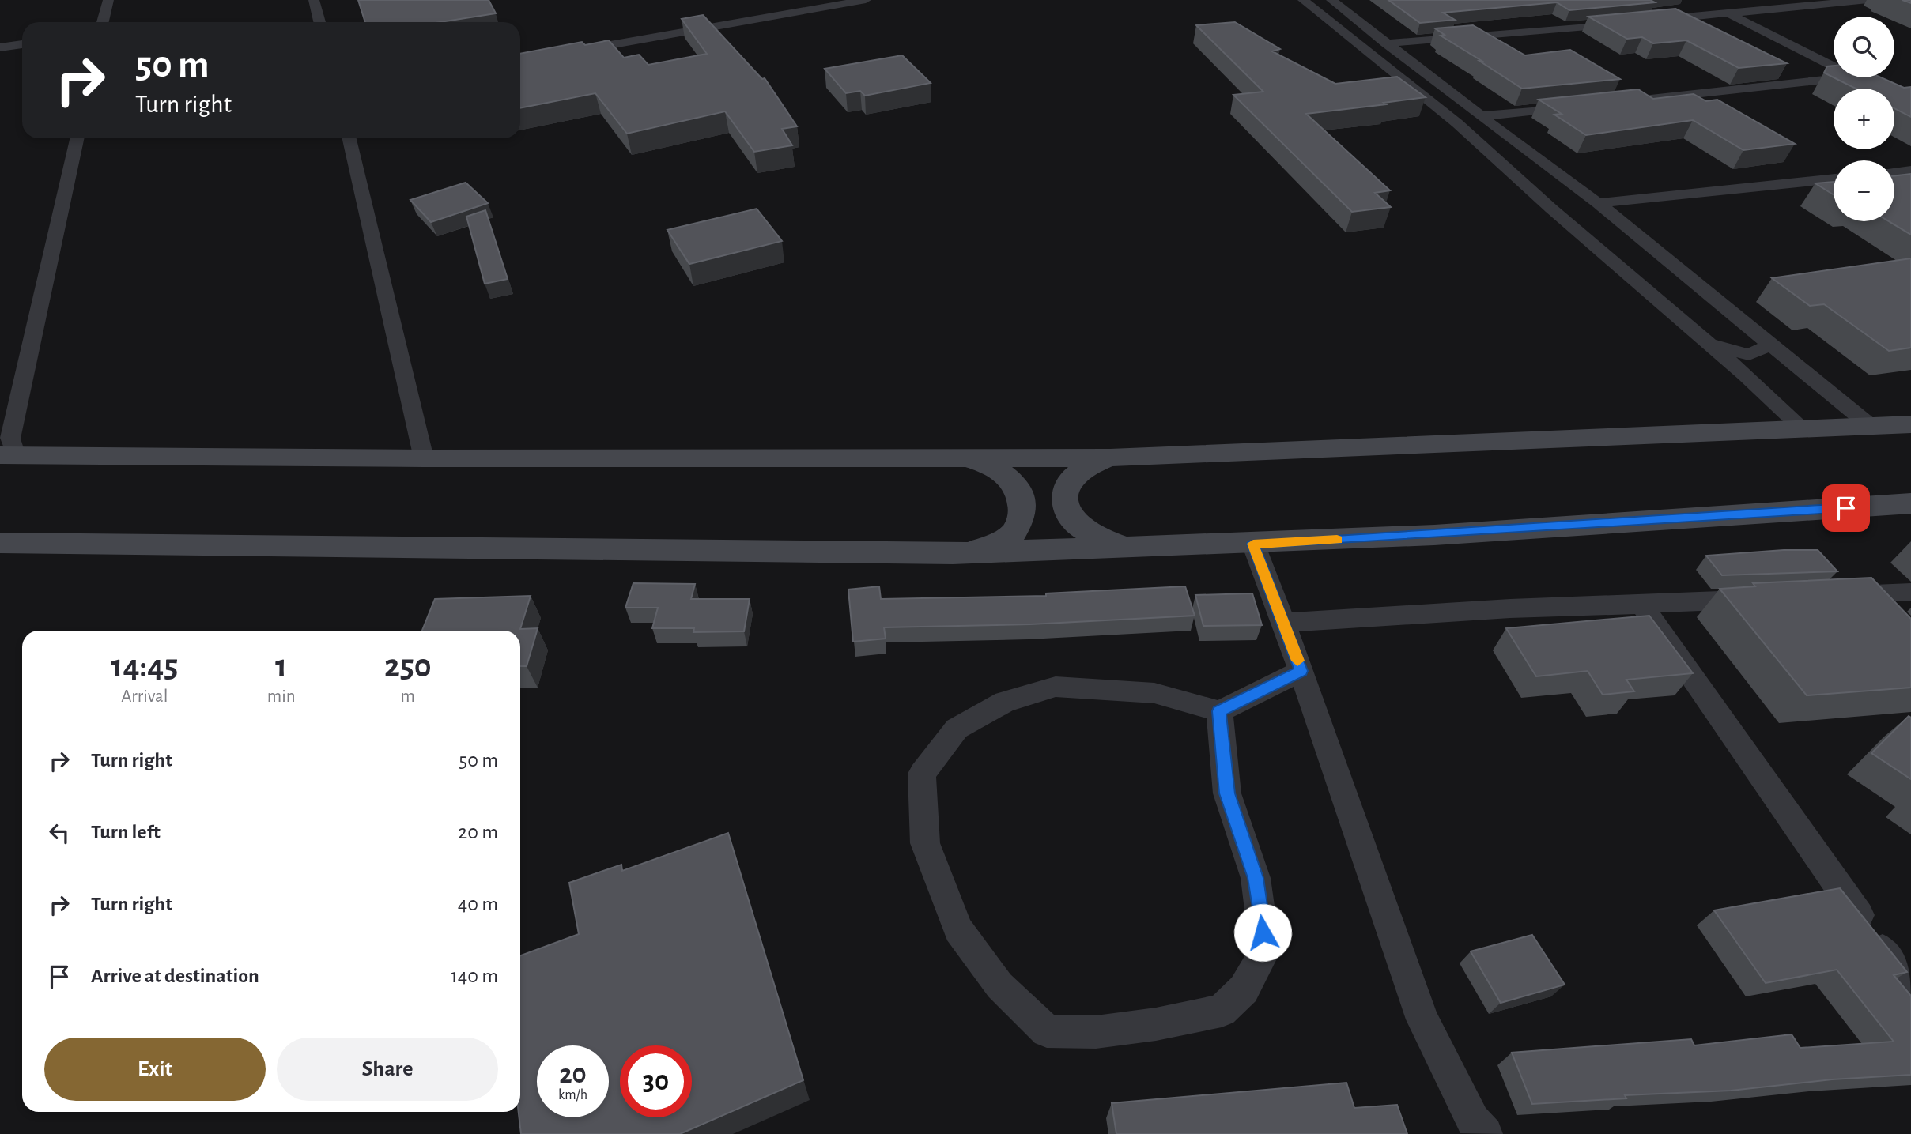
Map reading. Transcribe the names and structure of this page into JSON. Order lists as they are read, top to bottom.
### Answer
{
  "page": {
    "map_buttons": ["+", "−"],
    "turn": ["50 m", "Turn right"],
    "eta": [
      "14:45",
      "Arrival",
      "1",
      "min",
      "250",
      "m"
    ],
    "list": [
      {
        "name": "Turn right",
        "value": "50 m"
      },
      {
        "name": "Turn left",
        "value": "20 m"
      },
      {
        "name": "Turn right",
        "value": "40 m"
      },
      {
        "name": "Arrive at destination",
        "value": "140 m"
      }
    ],
    "buttons": ["Exit", "Share"],
    "speed": "20 km/h",
    "limit": "30"
  }
}
